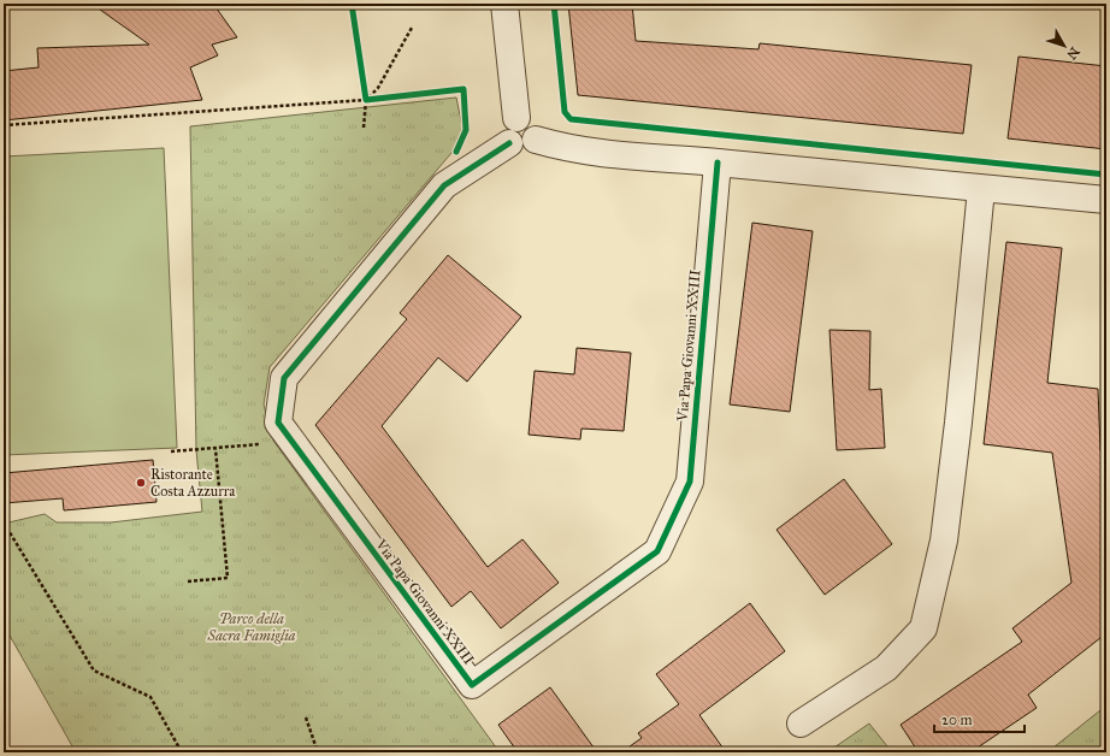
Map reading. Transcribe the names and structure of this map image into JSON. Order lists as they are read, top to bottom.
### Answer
{
  "streets": {
    "street": ["Via Papa Giovanni XXIII"]
  },
  "parks": ["Parco della Sacra Famiglia"],
  "places": ["Ristorante Costa Azzurra"],
  "scale_bar": "20 m",
  "north": "bottom right"
}
